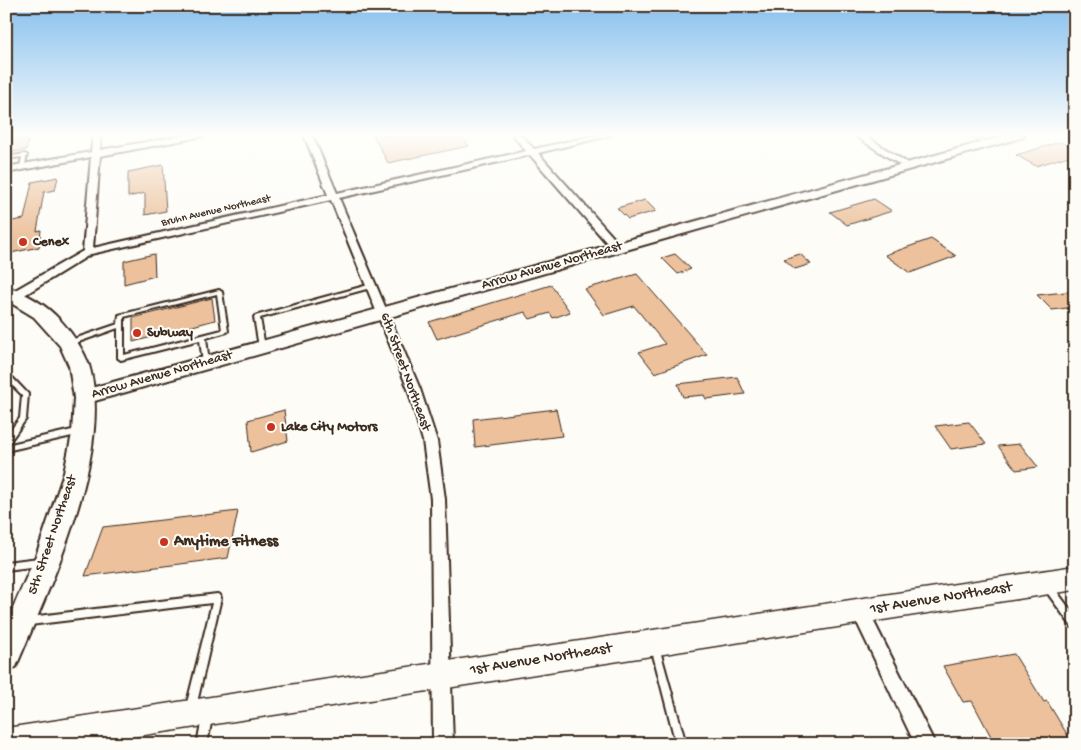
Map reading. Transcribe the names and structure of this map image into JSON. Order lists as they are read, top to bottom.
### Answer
{
  "streets": {
    "main road": ["5th Street Northeast", "1st Avenue Northeast"],
    "street": ["Bruhn Avenue Northeast", "Arrow Avenue Northeast", "6th Street Northeast"]
  },
  "crossings": [
    ["Bruhn Avenue Northeast", "6th Street Northeast"],
    ["Bruhn Avenue Northeast", "5th Street Northeast"],
    ["Arrow Avenue Northeast", "6th Street Northeast"],
    ["Arrow Avenue Northeast", "5th Street Northeast"],
    ["6th Street Northeast", "1st Avenue Northeast"]
  ],
  "places": [
    "Cenex",
    "Subway",
    "Lake City Motors",
    "Anytime Fitness"
  ]
}
